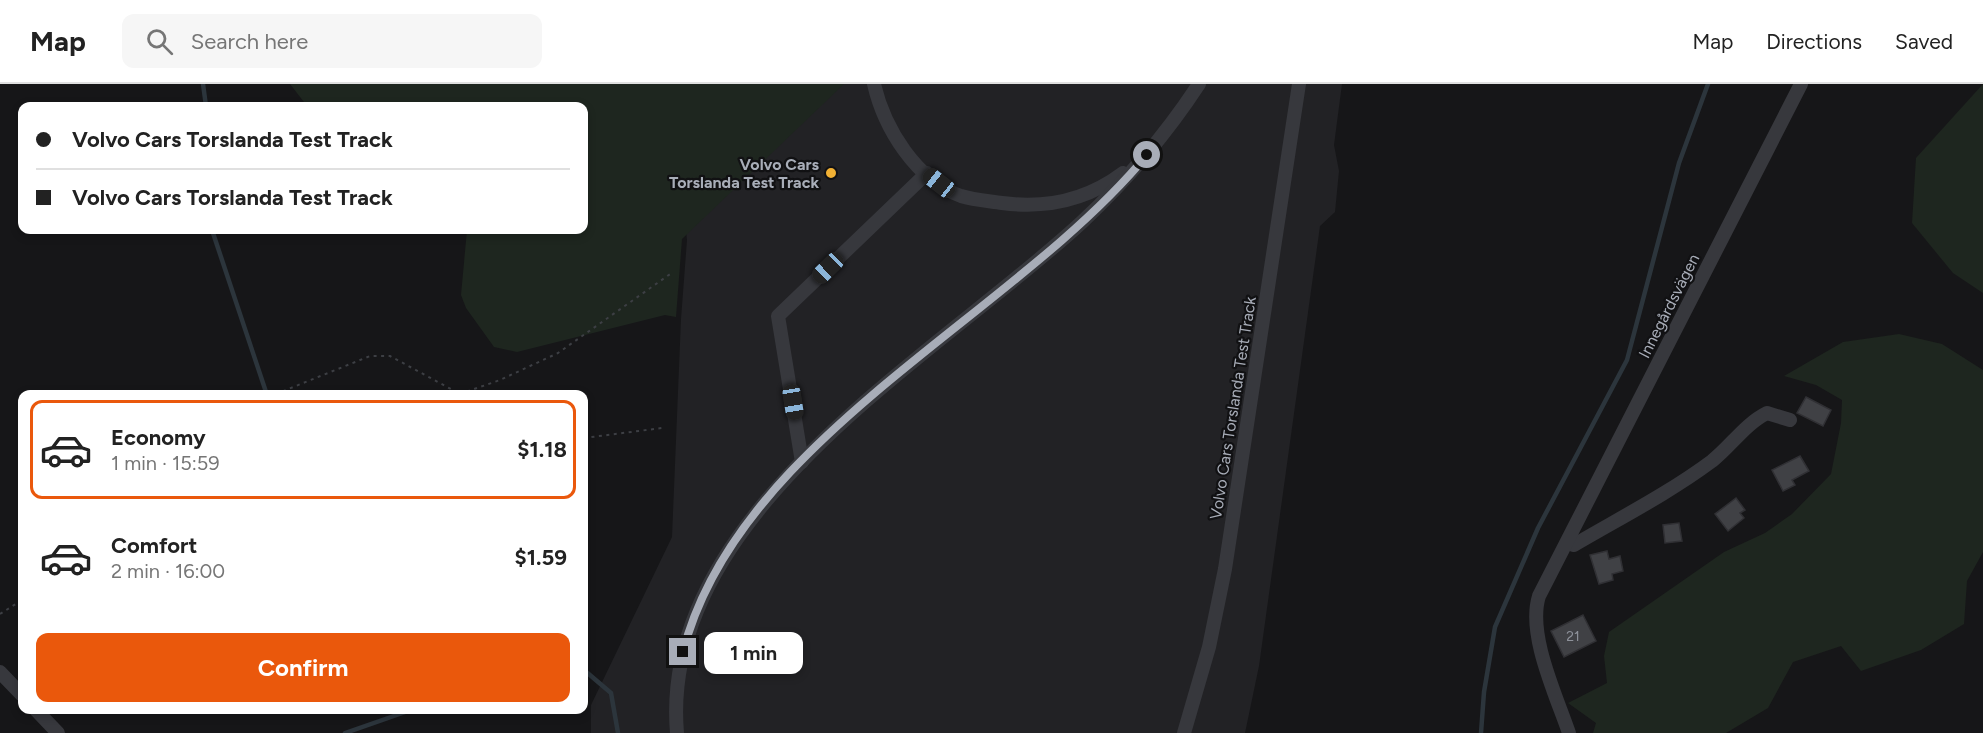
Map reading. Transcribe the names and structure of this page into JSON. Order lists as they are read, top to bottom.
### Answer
{
  "streets": {
    "street": ["Innegårdsvägen", "Volvo Cars Torslanda Test Track"]
  },
  "places": ["Volvo Cars Torslanda Test Track"],
  "house_numbers": ["21"],
  "page": {
    "header": "Map",
    "search": "Search here",
    "nav": ["Map", "Directions", "Saved"],
    "banner": ["Volvo Cars Torslanda Test Track", "Volvo Cars Torslanda Test Track"],
    "list": [
      {
        "name": "Economy",
        "note": "1 min · 15:59",
        "value": "$1.18"
      },
      {
        "name": "Comfort",
        "note": "2 min · 16:00",
        "value": "$1.59"
      }
    ],
    "buttons": "Confirm",
    "bubble": "1 min"
  }
}
